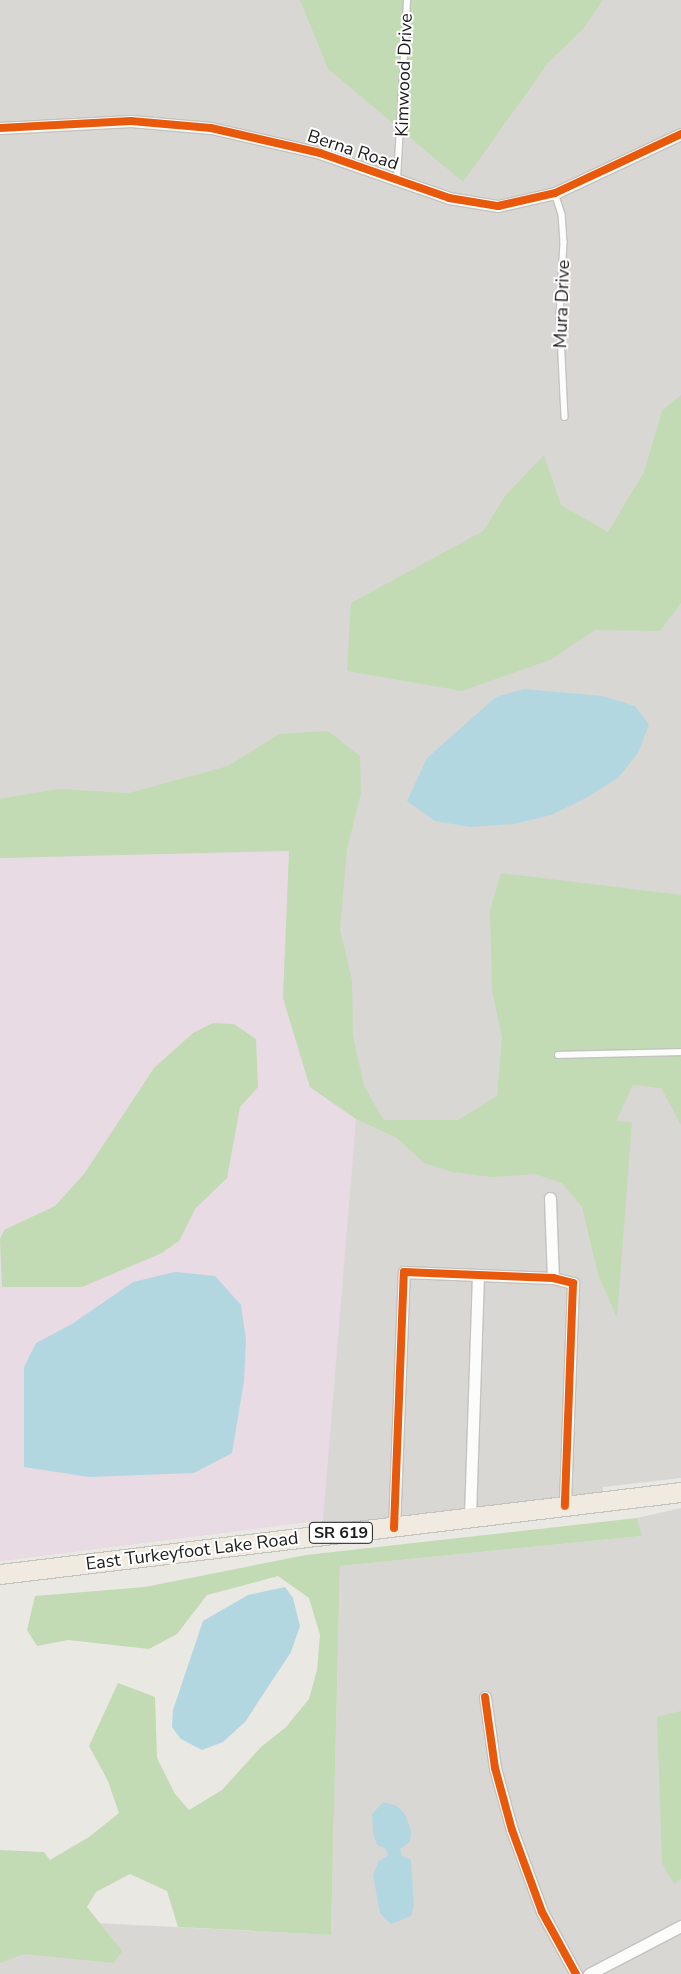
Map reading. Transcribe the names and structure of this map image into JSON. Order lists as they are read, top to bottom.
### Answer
{
  "streets": {
    "main road": ["SR 619", "East Turkeyfoot Lake Road"],
    "street": ["Berna Road"],
    "lane": ["Kimwood Drive", "Mura Drive"]
  },
  "crossings": [
    ["Kimwood Drive", "Berna Road"],
    ["Berna Road", "Mura Drive"]
  ]
}
